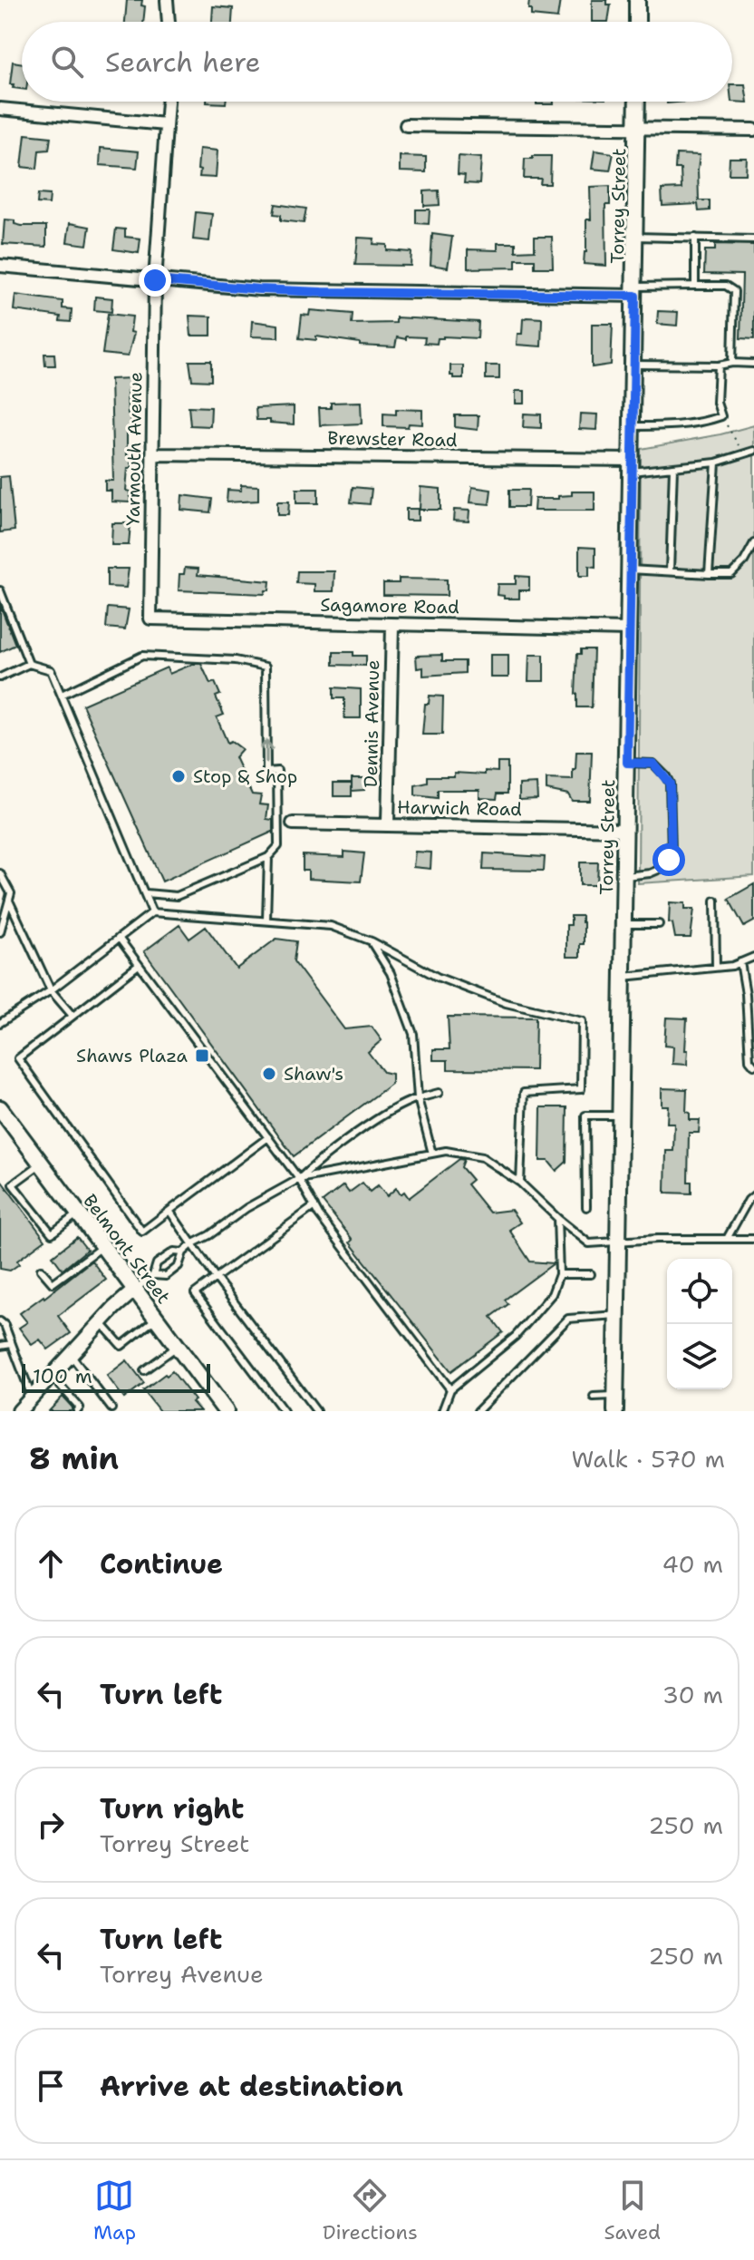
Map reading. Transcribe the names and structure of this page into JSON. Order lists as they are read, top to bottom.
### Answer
{
  "streets": {
    "main road": ["Torrey Street", "Belmont Street"],
    "street": [
      "Brewster Road",
      "Yarmouth Avenue",
      "Sagamore Road",
      "Dennis Avenue",
      "Harwich Road"
    ]
  },
  "crossings": [
    ["Torrey Street", "Brewster Road"],
    ["Torrey Street", "Sagamore Road"],
    ["Torrey Street", "Harwich Road"],
    ["Brewster Road", "Yarmouth Avenue"],
    ["Yarmouth Avenue", "Sagamore Road"],
    ["Sagamore Road", "Dennis Avenue"],
    ["Dennis Avenue", "Harwich Road"]
  ],
  "places": {
    "other": ["Stop & Shop", "Shaw's"],
    "transit": ["Shaws Plaza"]
  },
  "scale_bar": "100 m",
  "page": {
    "search": "Search here",
    "scale": "100 m",
    "heading": ["8 min", "Walk · 570 m"],
    "list": [
      ["Continue", "40 m"],
      ["Turn left", "30 m"],
      ["Turn right", "Torrey Street", "250 m"],
      ["Turn left", "Torrey Avenue", "250 m"],
      "Arrive at destination"
    ],
    "nav": ["Map", "Directions", "Saved"]
  }
}
